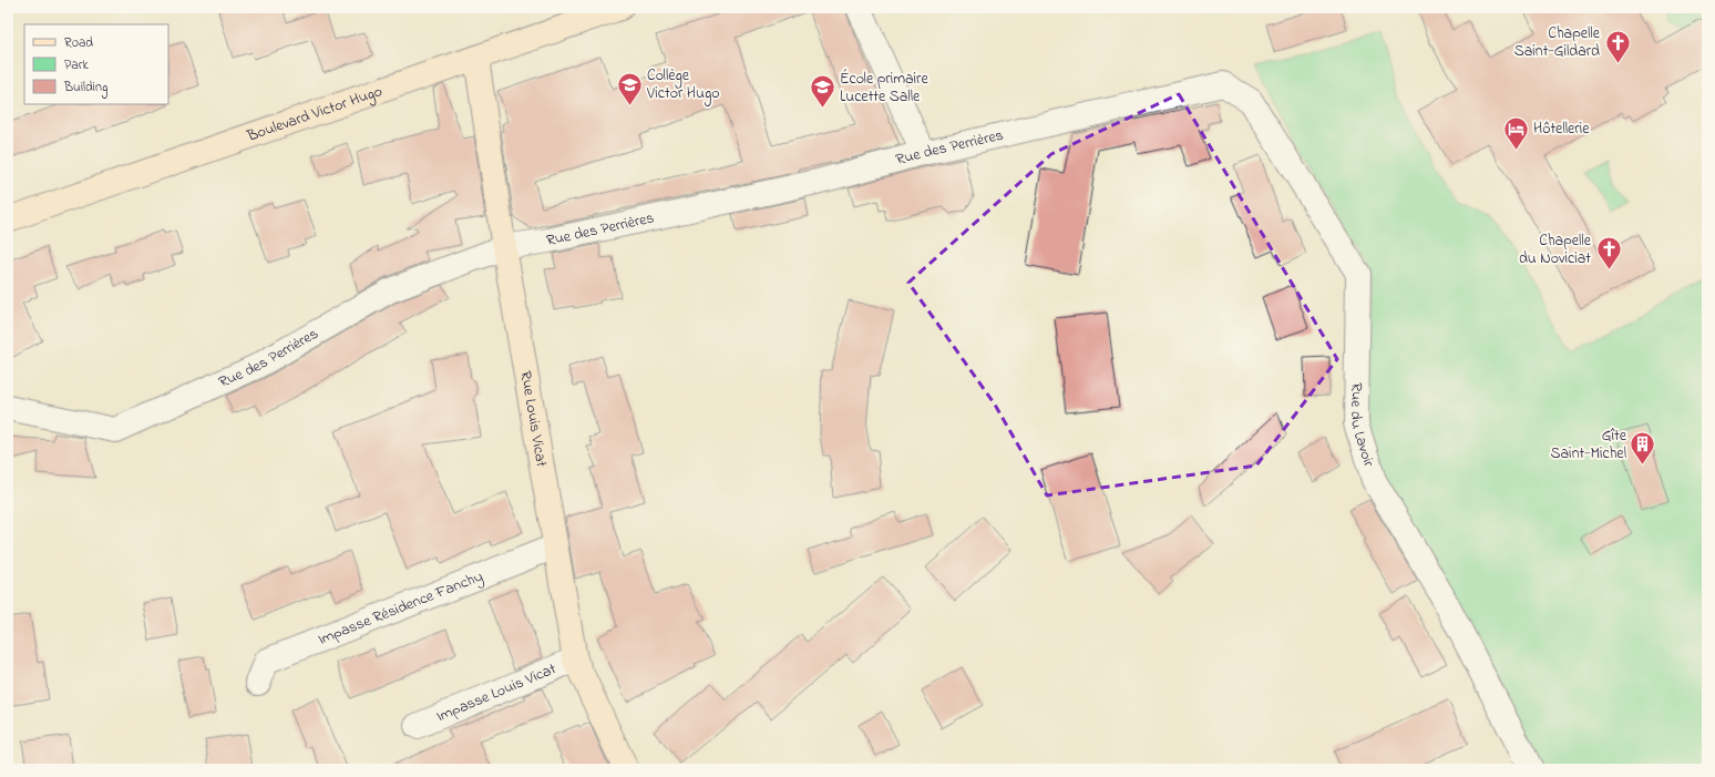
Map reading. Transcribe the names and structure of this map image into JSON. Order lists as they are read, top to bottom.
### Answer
{
  "streets": {
    "street": [
      "Boulevard Victor Hugo",
      "Rue des Perrières",
      "Rue Louis Vicat",
      "Rue du Lavoir",
      "Impasse Résidence Fanchy",
      "Impasse Louis Vicat"
    ]
  },
  "crossings": [
    ["Boulevard Victor Hugo", "Rue Louis Vicat"],
    ["Rue des Perrières", "Rue Louis Vicat"],
    ["Rue des Perrières", "Rue du Lavoir"],
    ["Rue Louis Vicat", "Impasse Résidence Fanchy"],
    ["Rue Louis Vicat", "Impasse Louis Vicat"]
  ],
  "places": {
    "church": ["Chapelle Saint-Gildard", "Chapelle du Noviciat"],
    "school or university": ["Collège Victor Hugo", "École primaire Lucette Salle"],
    "hotel": ["Hôtellerie"],
    "building": ["Gîte Saint-Michel"]
  },
  "legend": ["Road", "Park", "Building"]
}
